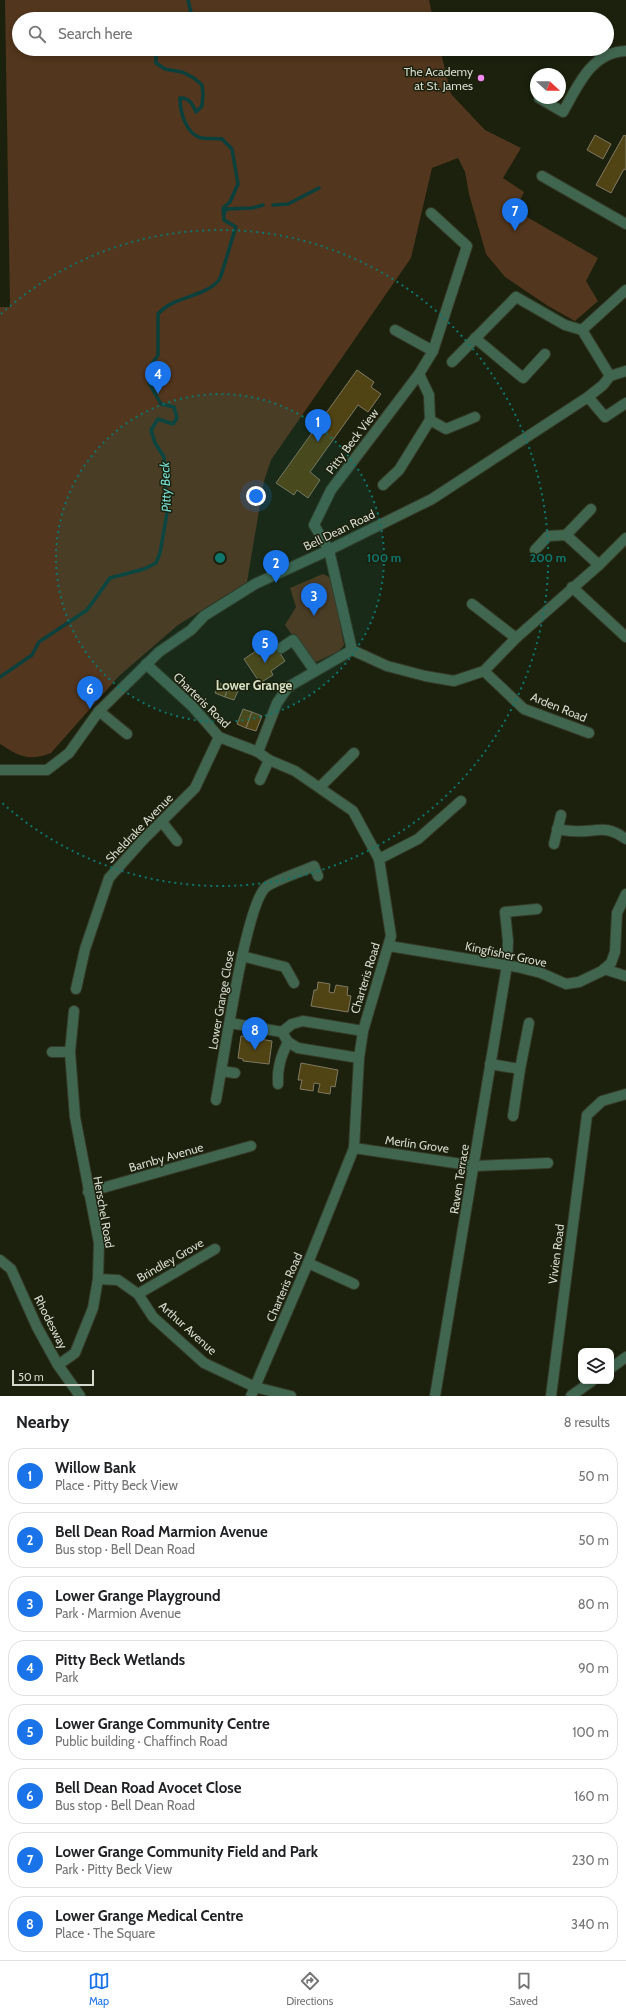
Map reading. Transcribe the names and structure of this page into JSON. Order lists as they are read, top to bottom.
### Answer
{
  "streets": {
    "street": [
      "Pitty Beck View",
      "Bell Dean Road",
      "Charteris Road",
      "Arden Road",
      "Sheldrake Avenue",
      "Kingfisher Grove",
      "Lower Grange Close",
      "Merlin Grove",
      "Barnby Avenue",
      "Raven Terrace",
      "Herschel Road",
      "Vivien Road",
      "Brindley Grove",
      "Rhodesway",
      "Arthur Avenue"
    ]
  },
  "crossings": [
    ["Pitty Beck View", "Bell Dean Road"],
    ["Bell Dean Road", "Charteris Road"],
    ["Charteris Road", "Sheldrake Avenue"],
    ["Charteris Road", "Kingfisher Grove"],
    ["Charteris Road", "Merlin Grove"],
    ["Charteris Road", "Arthur Avenue"],
    ["Kingfisher Grove", "Raven Terrace"],
    ["Merlin Grove", "Raven Terrace"],
    ["Barnby Avenue", "Herschel Road"],
    ["Herschel Road", "Rhodesway"],
    ["Herschel Road", "Arthur Avenue"],
    ["Brindley Grove", "Arthur Avenue"]
  ],
  "districts": ["Lower Grange"],
  "water": ["Pitty Beck"],
  "places": ["The Academy at St. James"],
  "scale_bar": "50 m",
  "north": "right",
  "page": {
    "search": "Search here",
    "pins": [
      "7",
      "4",
      "1",
      "2",
      "3",
      "5",
      "6",
      "8"
    ],
    "scale": "50 m",
    "heading": ["Nearby", "8 results"],
    "list": [
      {
        "mark": "1",
        "name": "Willow Bank",
        "note": "Place · Pitty Beck View",
        "value": "50 m"
      },
      {
        "mark": "2",
        "name": "Bell Dean Road Marmion Avenue",
        "note": "Bus stop · Bell Dean Road",
        "value": "50 m"
      },
      {
        "mark": "3",
        "name": "Lower Grange Playground",
        "note": "Park · Marmion Avenue",
        "value": "80 m"
      },
      {
        "mark": "4",
        "name": "Pitty Beck Wetlands",
        "note": "Park",
        "value": "90 m"
      },
      {
        "mark": "5",
        "name": "Lower Grange Community Centre",
        "note": "Public building · Chaffinch Road",
        "value": "100 m"
      },
      {
        "mark": "6",
        "name": "Bell Dean Road Avocet Close",
        "note": "Bus stop · Bell Dean Road",
        "value": "160 m"
      },
      {
        "mark": "7",
        "name": "Lower Grange Community Field and Park",
        "note": "Park · Pitty Beck View",
        "value": "230 m"
      },
      {
        "mark": "8",
        "name": "Lower Grange Medical Centre",
        "note": "Place · The Square",
        "value": "340 m"
      }
    ],
    "nav": ["Map", "Directions", "Saved"]
  },
  "rings": ["100 m", "200 m"]
}
